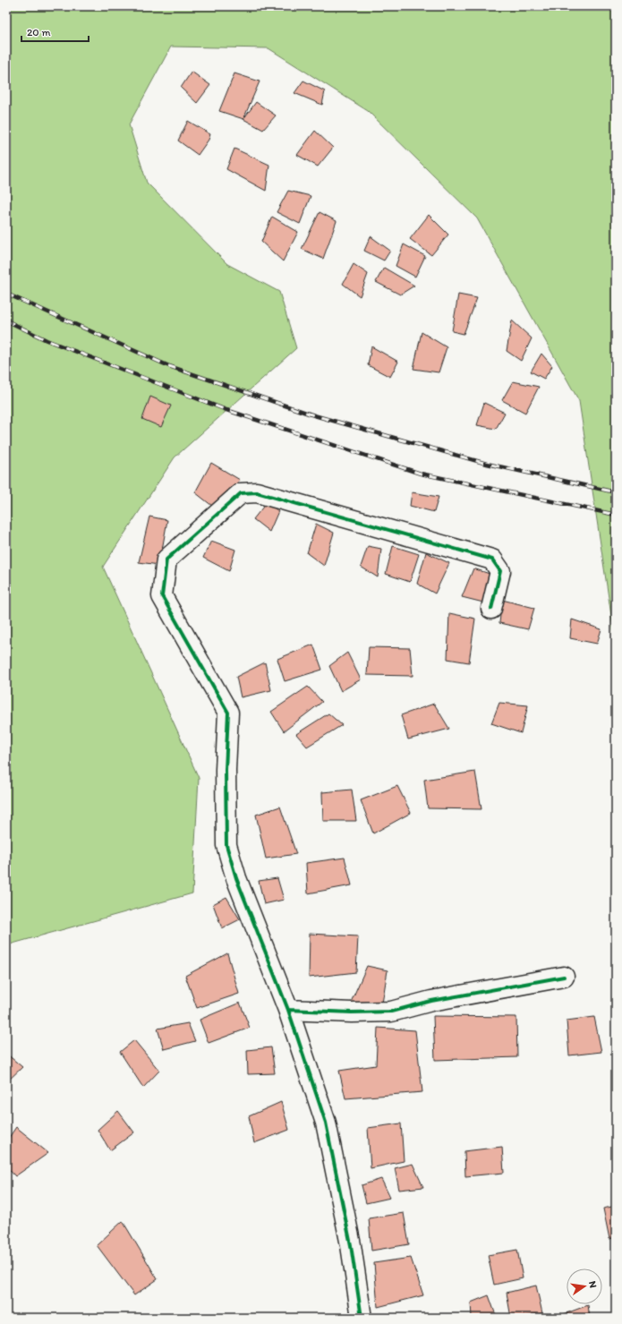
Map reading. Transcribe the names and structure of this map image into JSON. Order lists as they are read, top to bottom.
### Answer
{
  "scale_bar": "20 m",
  "north": "right"
}
